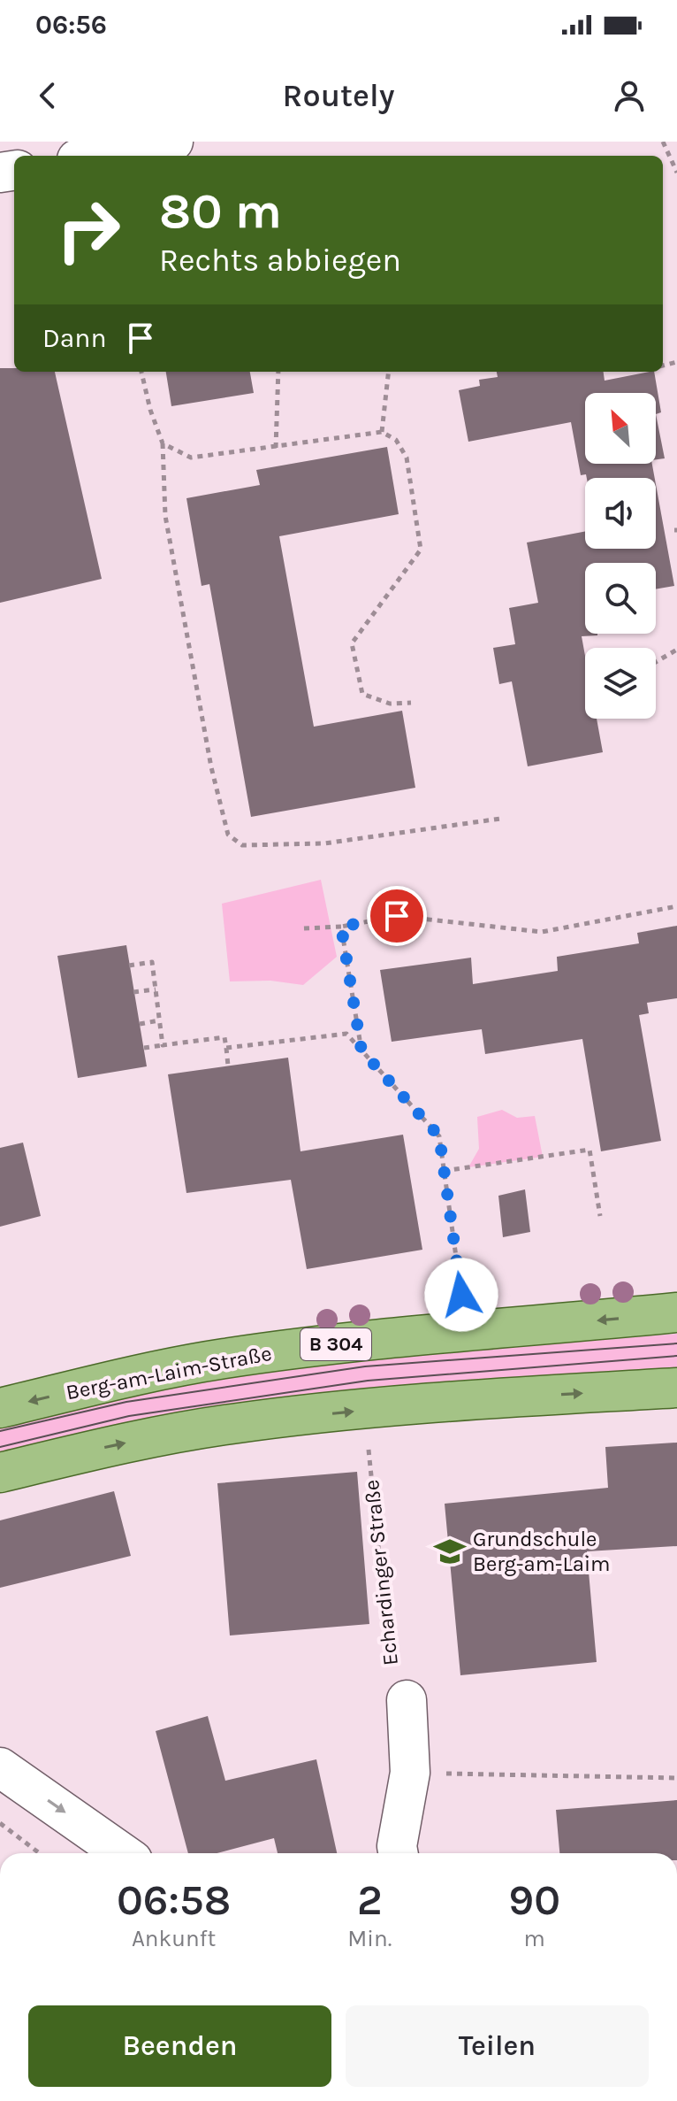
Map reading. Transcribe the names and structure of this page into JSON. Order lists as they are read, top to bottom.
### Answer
{
  "streets": {
    "main road": ["B 304", "Berg-am-Laim-Straße"],
    "path": ["Echardinger Straße"]
  },
  "places": {
    "school or university": ["Grundschule Berg-am-Laim"]
  },
  "north": "top left",
  "page": {
    "status": "06:56",
    "header": "Routely",
    "turn": ["80 m", "Rechts abbiegen"],
    "then": "Dann",
    "eta": [
      "06:58",
      "Ankunft",
      "2",
      "Min.",
      "90",
      "m"
    ],
    "buttons": ["Beenden", "Teilen"]
  }
}
